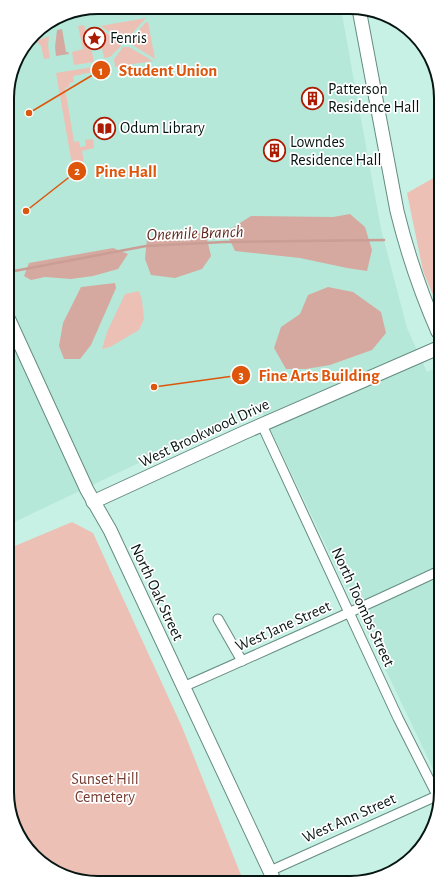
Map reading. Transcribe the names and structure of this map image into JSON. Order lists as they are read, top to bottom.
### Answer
{
  "streets": {
    "main road": ["West Brookwood Drive", "North Oak Street"],
    "street": ["North Toombs Street", "West Jane Street", "West Ann Street"]
  },
  "crossings": [
    ["West Brookwood Drive", "North Oak Street"],
    ["West Brookwood Drive", "North Toombs Street"],
    ["North Oak Street", "West Jane Street"],
    ["North Oak Street", "West Ann Street"],
    ["North Toombs Street", "West Jane Street"]
  ],
  "water": ["Onemile Branch"],
  "parks": ["Sunset Hill Cemetery"],
  "places": {
    "place": ["Fenris"],
    "building": ["Patterson Residence Hall", "Lowndes Residence Hall"],
    "other": ["Student Union", "Pine Hall", "Fine Arts Building"],
    "library": ["Odum Library"]
  }
}
